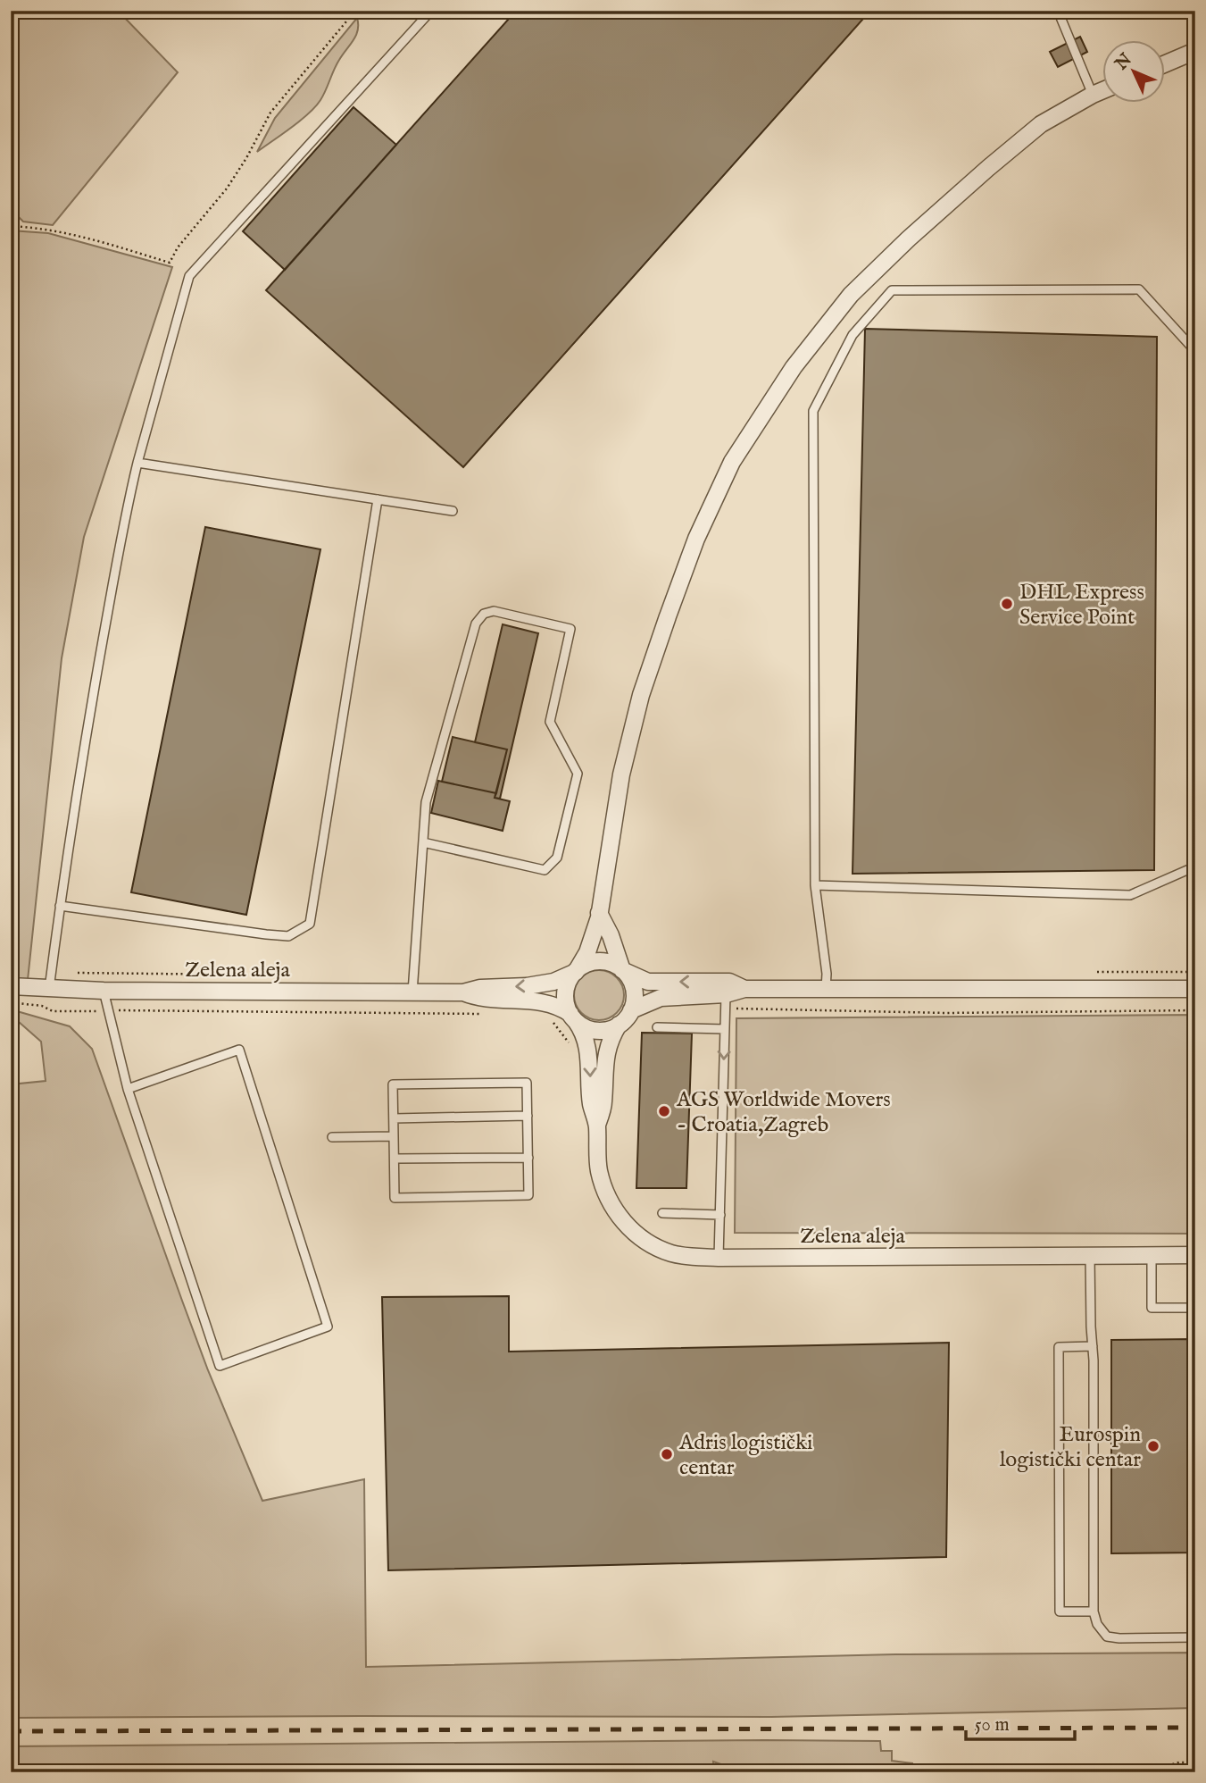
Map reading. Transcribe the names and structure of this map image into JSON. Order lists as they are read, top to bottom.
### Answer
{
  "streets": {
    "street": ["Zelena aleja"]
  },
  "places": [
    "DHL Express Service Point",
    "AGS Worldwide Movers - Croatia,Zagreb",
    "Eurospin logistički centar",
    "Adris logistički centar"
  ],
  "scale_bar": "50 m",
  "north": "top left"
}
